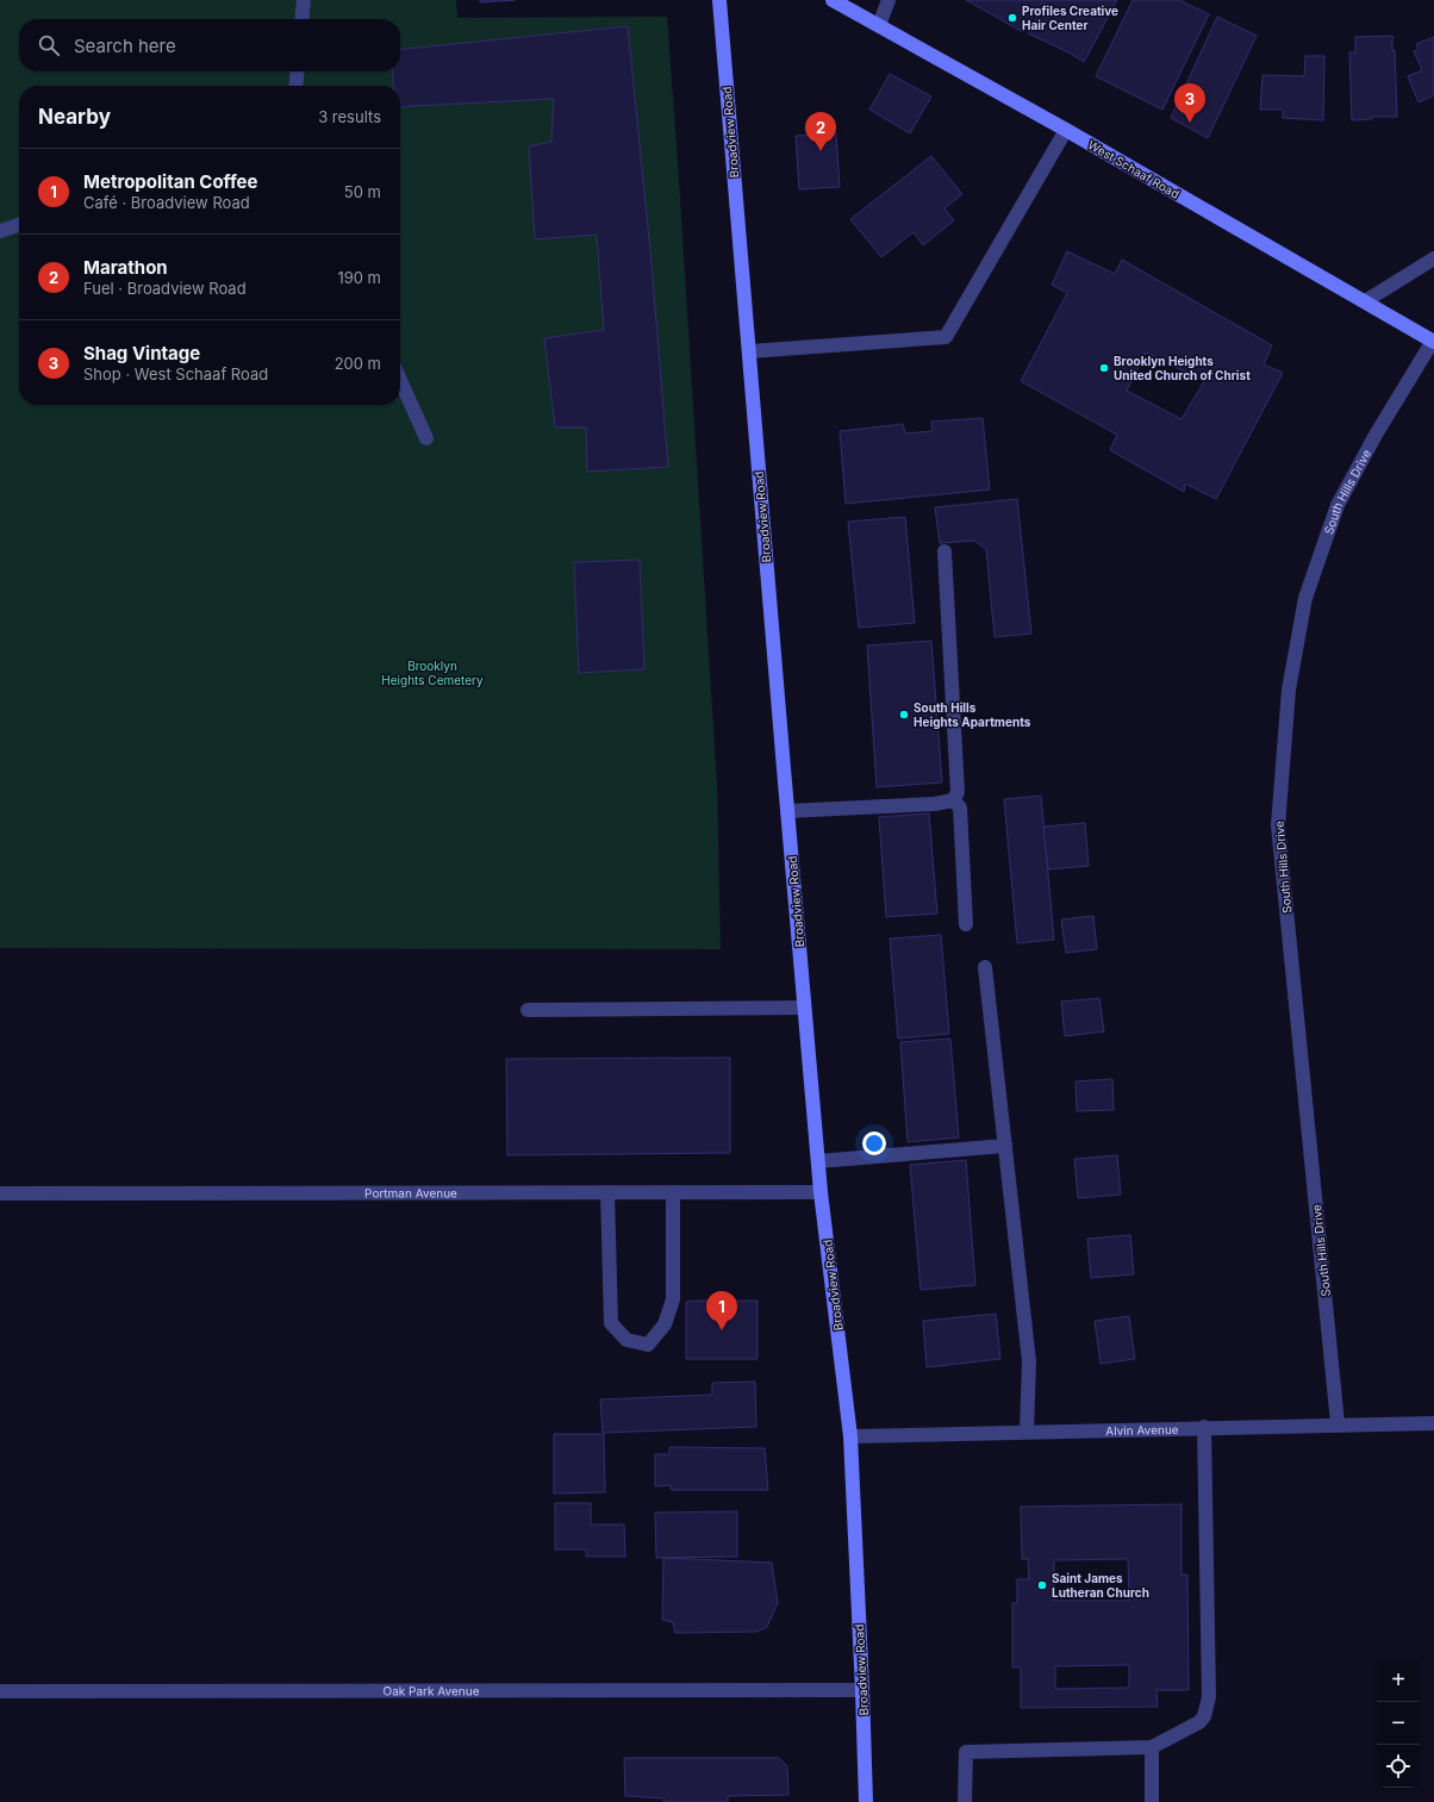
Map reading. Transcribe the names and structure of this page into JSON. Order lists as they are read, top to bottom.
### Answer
{
  "streets": {
    "main road": ["Broadview Road", "West Schaaf Road"],
    "street": [
      "South Hills Drive",
      "Portman Avenue",
      "Alvin Avenue",
      "Oak Park Avenue"
    ]
  },
  "crossings": [
    ["Broadview Road", "Portman Avenue"],
    ["Broadview Road", "Alvin Avenue"],
    ["Broadview Road", "Oak Park Avenue"],
    ["West Schaaf Road", "South Hills Drive"],
    ["South Hills Drive", "Alvin Avenue"]
  ],
  "parks": ["Brooklyn Heights Cemetery"],
  "places": [
    "Profiles Creative Hair Center",
    "Brooklyn Heights United Church of Christ",
    "South Hills Heights Apartments",
    "Saint James Lutheran Church"
  ],
  "page": {
    "search": "Search here",
    "pins": ["3", "2", "1"],
    "heading": ["Nearby", "3 results"],
    "list": [
      {
        "mark": "1",
        "name": "Metropolitan Coffee",
        "note": "Café · Broadview Road",
        "value": "50 m"
      },
      {
        "mark": "2",
        "name": "Marathon",
        "note": "Fuel · Broadview Road",
        "value": "190 m"
      },
      {
        "mark": "3",
        "name": "Shag Vintage",
        "note": "Shop · West Schaaf Road",
        "value": "200 m"
      }
    ],
    "map_buttons": ["+", "−"]
  }
}
